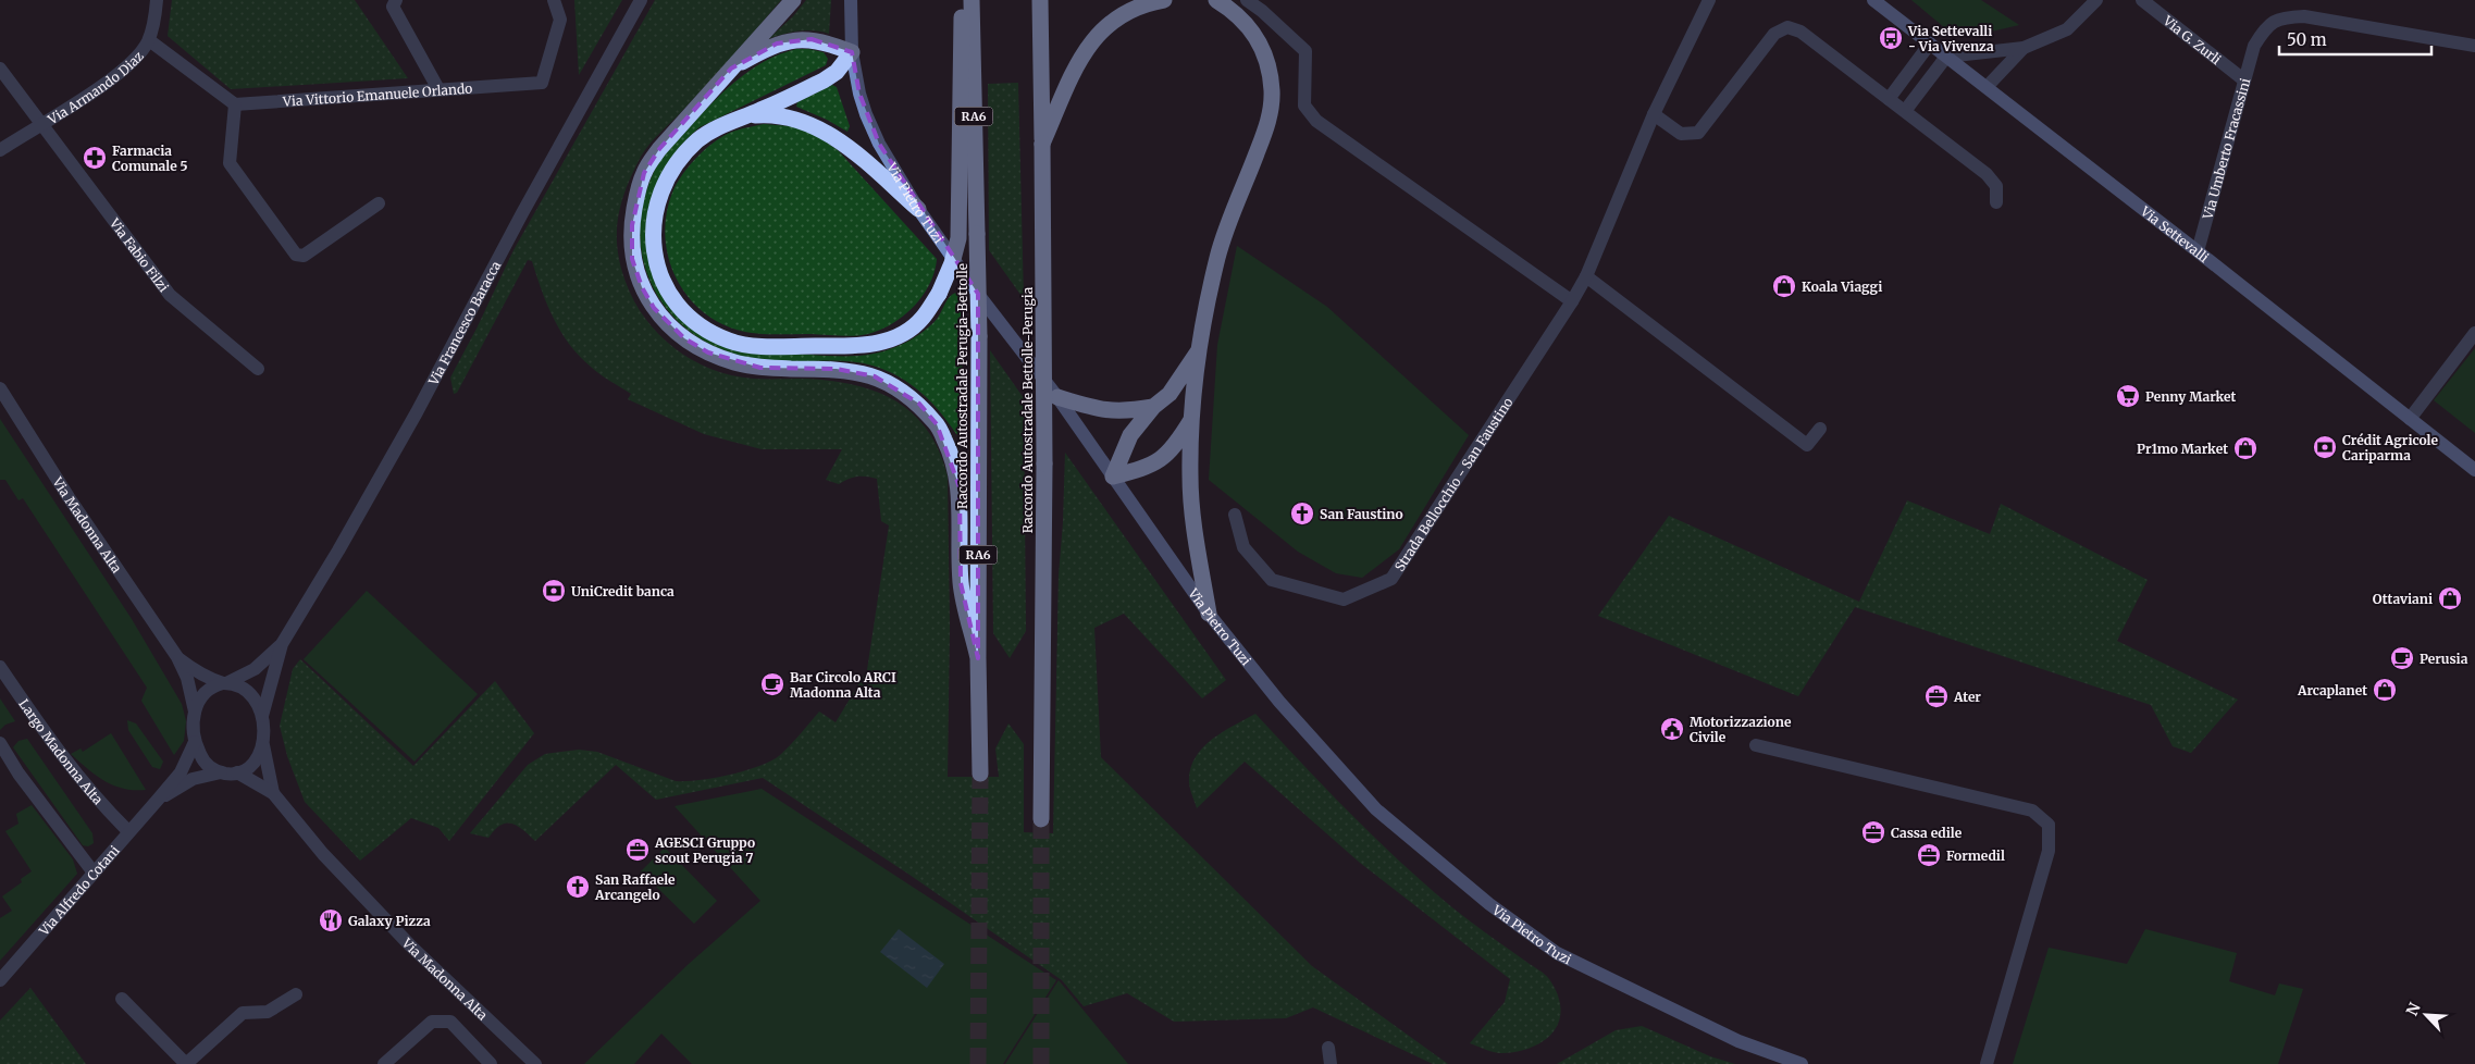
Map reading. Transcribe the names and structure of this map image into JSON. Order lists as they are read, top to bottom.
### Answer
{
  "streets": {
    "highway": ["RA6", "Raccordo Autostradale Perugia-Bettolle", "Raccordo Autostradale Bettolle-Perugia"],
    "main road": ["Via Pietro Tuzi", "Via Settevalli"],
    "street": [
      "Via G. Zurli",
      "Via Armando Diaz",
      "Via Vittorio Emanuele Orlando",
      "Via Umberto Fracassini",
      "Via Fabio Filzi",
      "Via Francesco Baracca",
      "Strada Bellocchio - San Faustino",
      "Via Madonna Alta",
      "Largo Madonna Alta",
      "Via Alfredo Cotani"
    ]
  },
  "crossings": [
    ["Via G. Zurli", "Via Umberto Fracassini"],
    ["Via Armando Diaz", "Via Fabio Filzi"],
    ["Via Umberto Fracassini", "Via Settevalli"],
    ["Via Francesco Baracca", "Via Madonna Alta"],
    ["Via Francesco Baracca", "Via Alfredo Cotani"],
    ["Via Madonna Alta", "Via Alfredo Cotani"],
    ["Largo Madonna Alta", "Via Alfredo Cotani"]
  ],
  "places": {
    "bus stop": ["Via Settevalli - Via Vivenza"],
    "pharmacy": ["Farmacia Comunale 5"],
    "shop": [
      "Koala Viaggi",
      "Pr1mo Market",
      "Ottaviani",
      "Arcaplanet"
    ],
    "supermarket": ["Penny Market"],
    "bank": ["Crédit Agricole Cariparma", "UniCredit banca"],
    "church": ["San Faustino", "San Raffaele Arcangelo"],
    "cafe": ["Perusia", "Bar Circolo ARCI Madonna Alta"],
    "office": [
      "Ater",
      "Cassa edile",
      "AGESCI Gruppo scout Perugia 7",
      "Formedil"
    ],
    "public building": ["Motorizzazione Civile"],
    "restaurant": ["Galaxy Pizza"]
  },
  "scale_bar": "50 m",
  "north": "top left"
}
